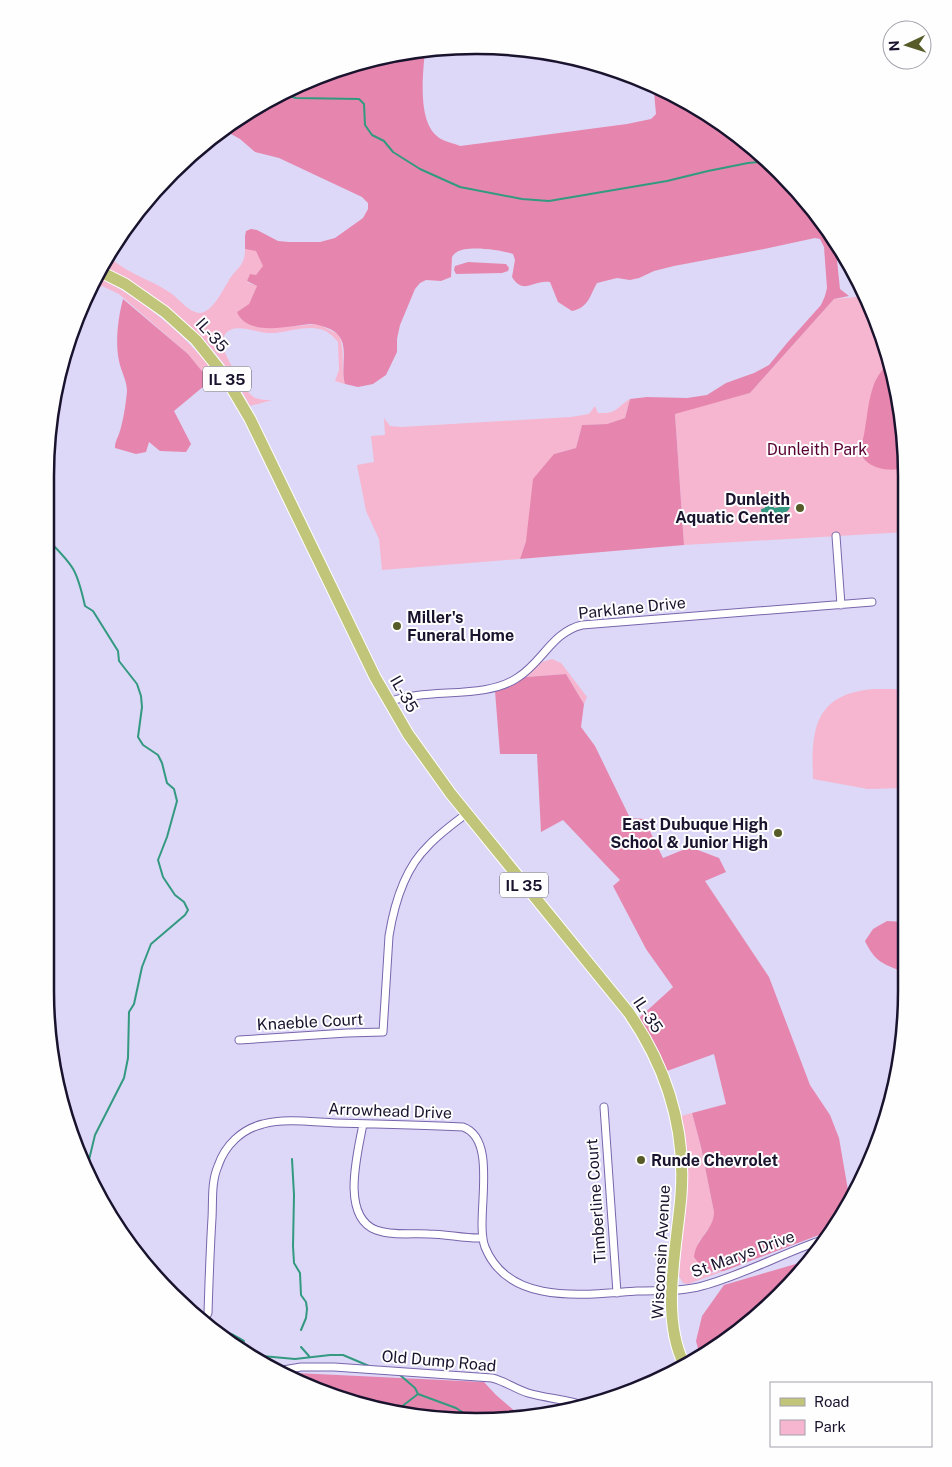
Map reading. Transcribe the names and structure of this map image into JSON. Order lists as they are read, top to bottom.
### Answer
{
  "streets": {
    "main road": ["IL-35", "IL 35", "Wisconsin Avenue"],
    "street": [
      "Parklane Drive",
      "Knaeble Court",
      "Arrowhead Drive",
      "Timberline Court",
      "St Marys Drive",
      "Old Dump Road"
    ]
  },
  "crossings": [
    ["IL-35", "Parklane Drive"],
    ["IL-35", "Knaeble Court"],
    ["IL-35", "Wisconsin Avenue"],
    ["Arrowhead Drive", "Timberline Court"],
    ["Arrowhead Drive", "Wisconsin Avenue"],
    ["Arrowhead Drive", "St Marys Drive"],
    ["Wisconsin Avenue", "St Marys Drive"]
  ],
  "parks": ["Dunleith Park"],
  "places": [
    "Dunleith Aquatic Center",
    "Miller's Funeral Home",
    "East Dubuque High School & Junior High",
    "Runde Chevrolet"
  ],
  "legend": ["Road", "Park"],
  "north": "left"
}
